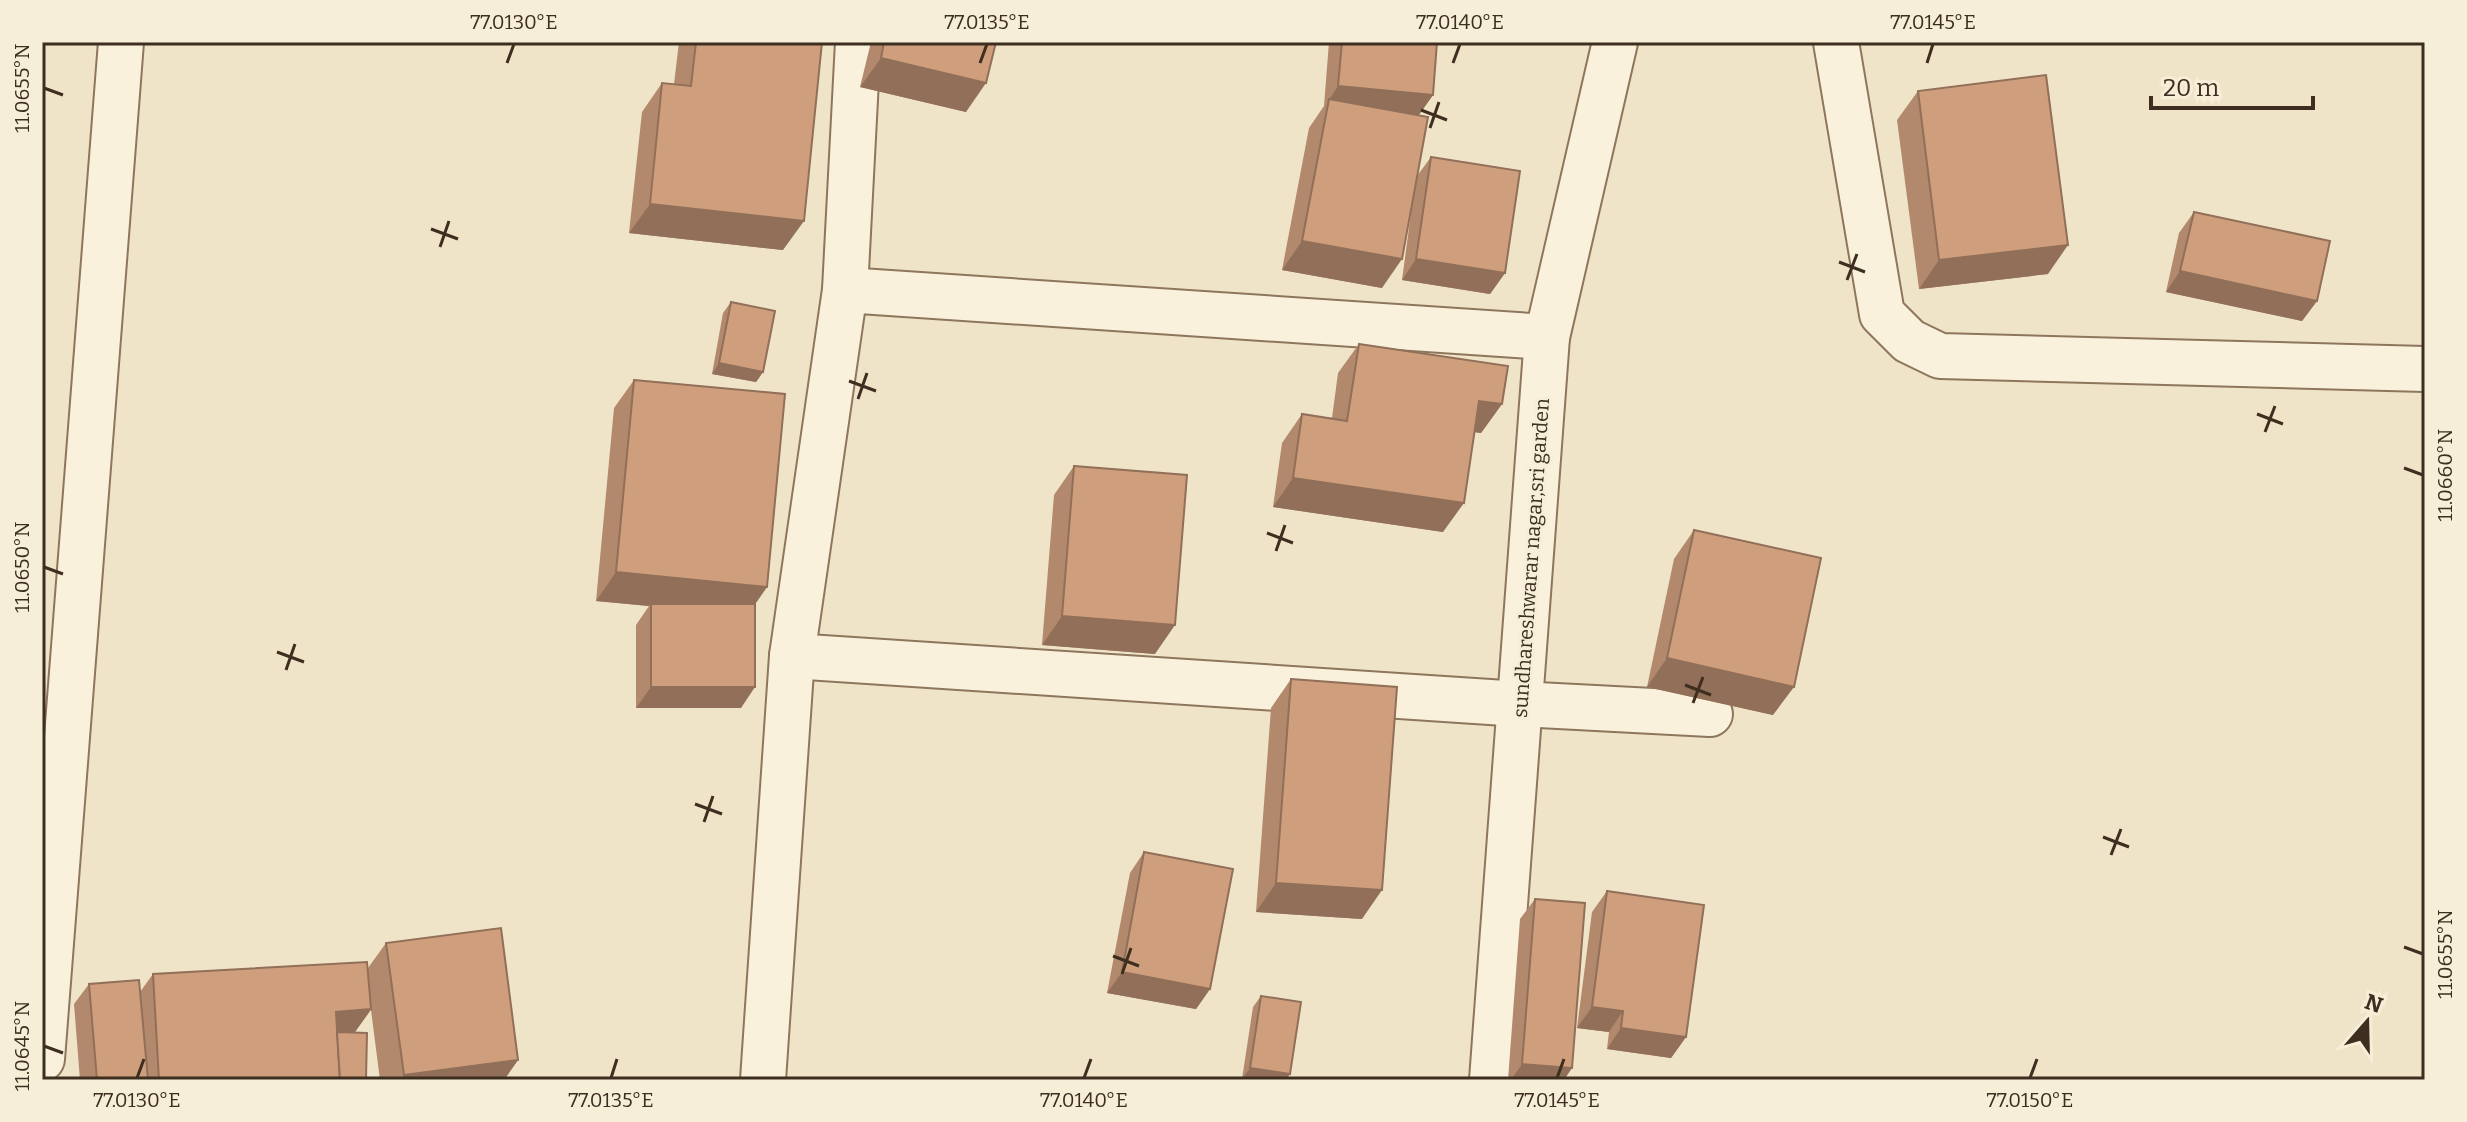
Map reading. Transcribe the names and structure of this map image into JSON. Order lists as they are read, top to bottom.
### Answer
{
  "streets": {
    "street": ["sundhareshwarar nagar,sri garden"]
  },
  "scale_bar": "20 m",
  "north": "top",
  "coordinates": [
    "77.0130°E",
    "77.0135°E",
    "77.0140°E",
    "77.0145°E",
    "11.0655°N",
    "11.0660°N",
    "11.0650°N",
    "11.0645°N",
    "77.0150°E"
  ]
}
